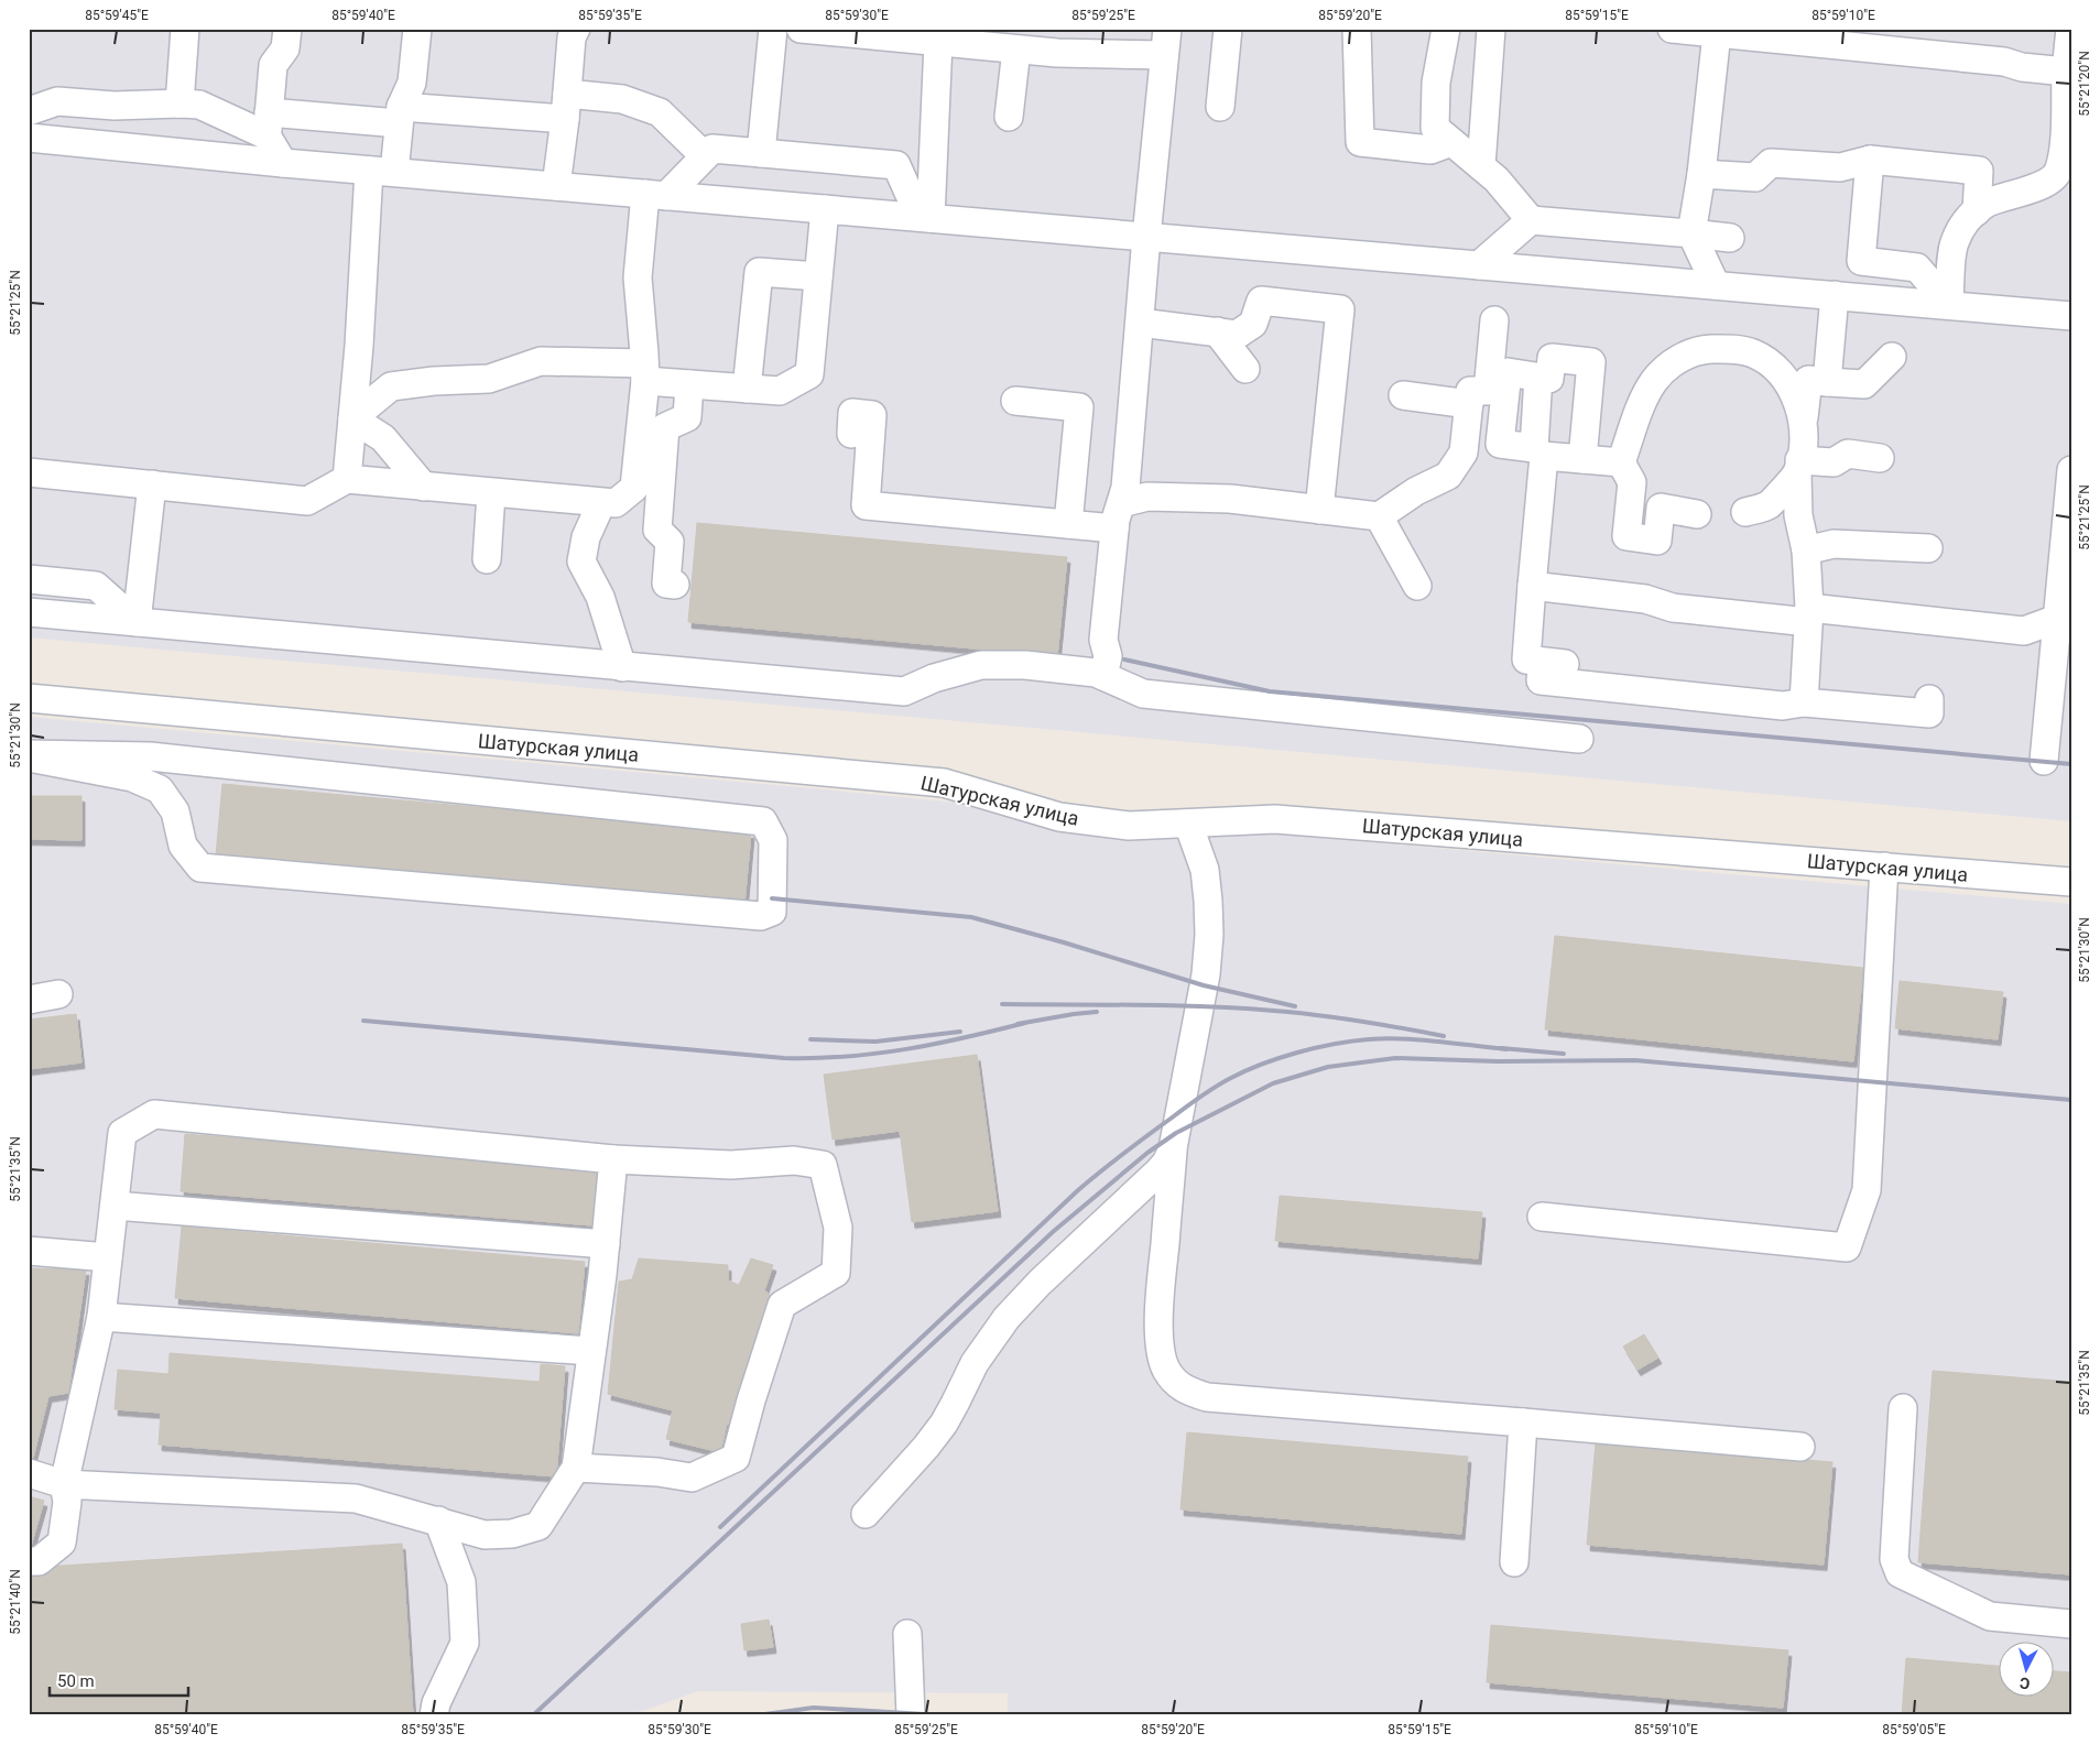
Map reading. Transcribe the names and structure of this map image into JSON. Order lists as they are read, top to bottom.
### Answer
{
  "streets": {
    "street": ["Шатурская улица"]
  },
  "scale_bar": "50 m",
  "north": "bottom",
  "coordinates": [
    "85°59'45\"E",
    "85°59'40\"E",
    "85°59'35\"E",
    "85°59'30\"E",
    "85°59'25\"E",
    "85°59'20\"E",
    "85°59'15\"E",
    "85°59'10\"E",
    "55°21'20\"N",
    "55°21'25\"N",
    "55°21'30\"N",
    "55°21'35\"N",
    "55°21'40\"N",
    "85°59'05\"E"
  ]
}
